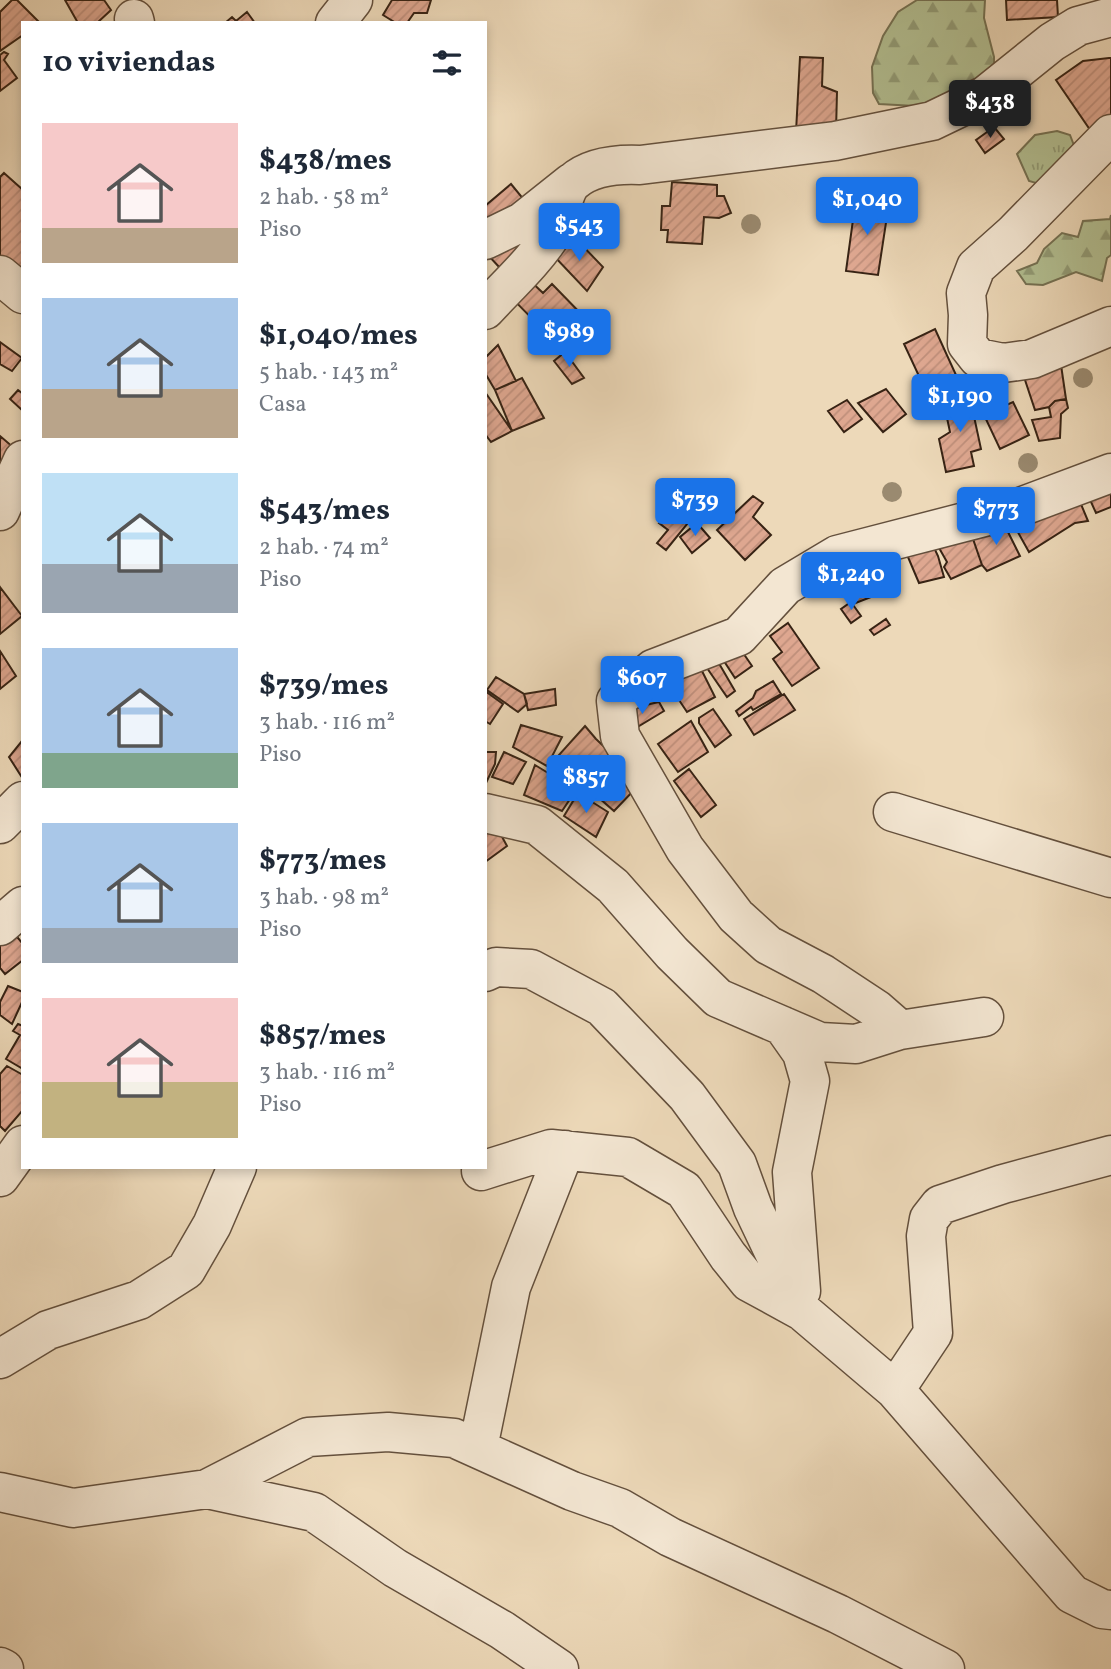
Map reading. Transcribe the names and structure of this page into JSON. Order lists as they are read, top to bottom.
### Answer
{
  "page": {
    "heading": "10 viviendas",
    "price": [
      "$438",
      "$1,040",
      "$543",
      "$989",
      "$1,190",
      "$739",
      "$773",
      "$1,240",
      "$607",
      "$857"
    ],
    "list": [
      {
        "name": "$438/mes",
        "note": "2 hab. · 58 m² · Piso"
      },
      {
        "name": "$1,040/mes",
        "note": "5 hab. · 143 m² · Casa"
      },
      {
        "name": "$543/mes",
        "note": "2 hab. · 74 m² · Piso"
      },
      {
        "name": "$739/mes",
        "note": "3 hab. · 116 m² · Piso"
      },
      {
        "name": "$773/mes",
        "note": "3 hab. · 98 m² · Piso"
      },
      {
        "name": "$857/mes",
        "note": "3 hab. · 116 m² · Piso"
      }
    ]
  }
}
